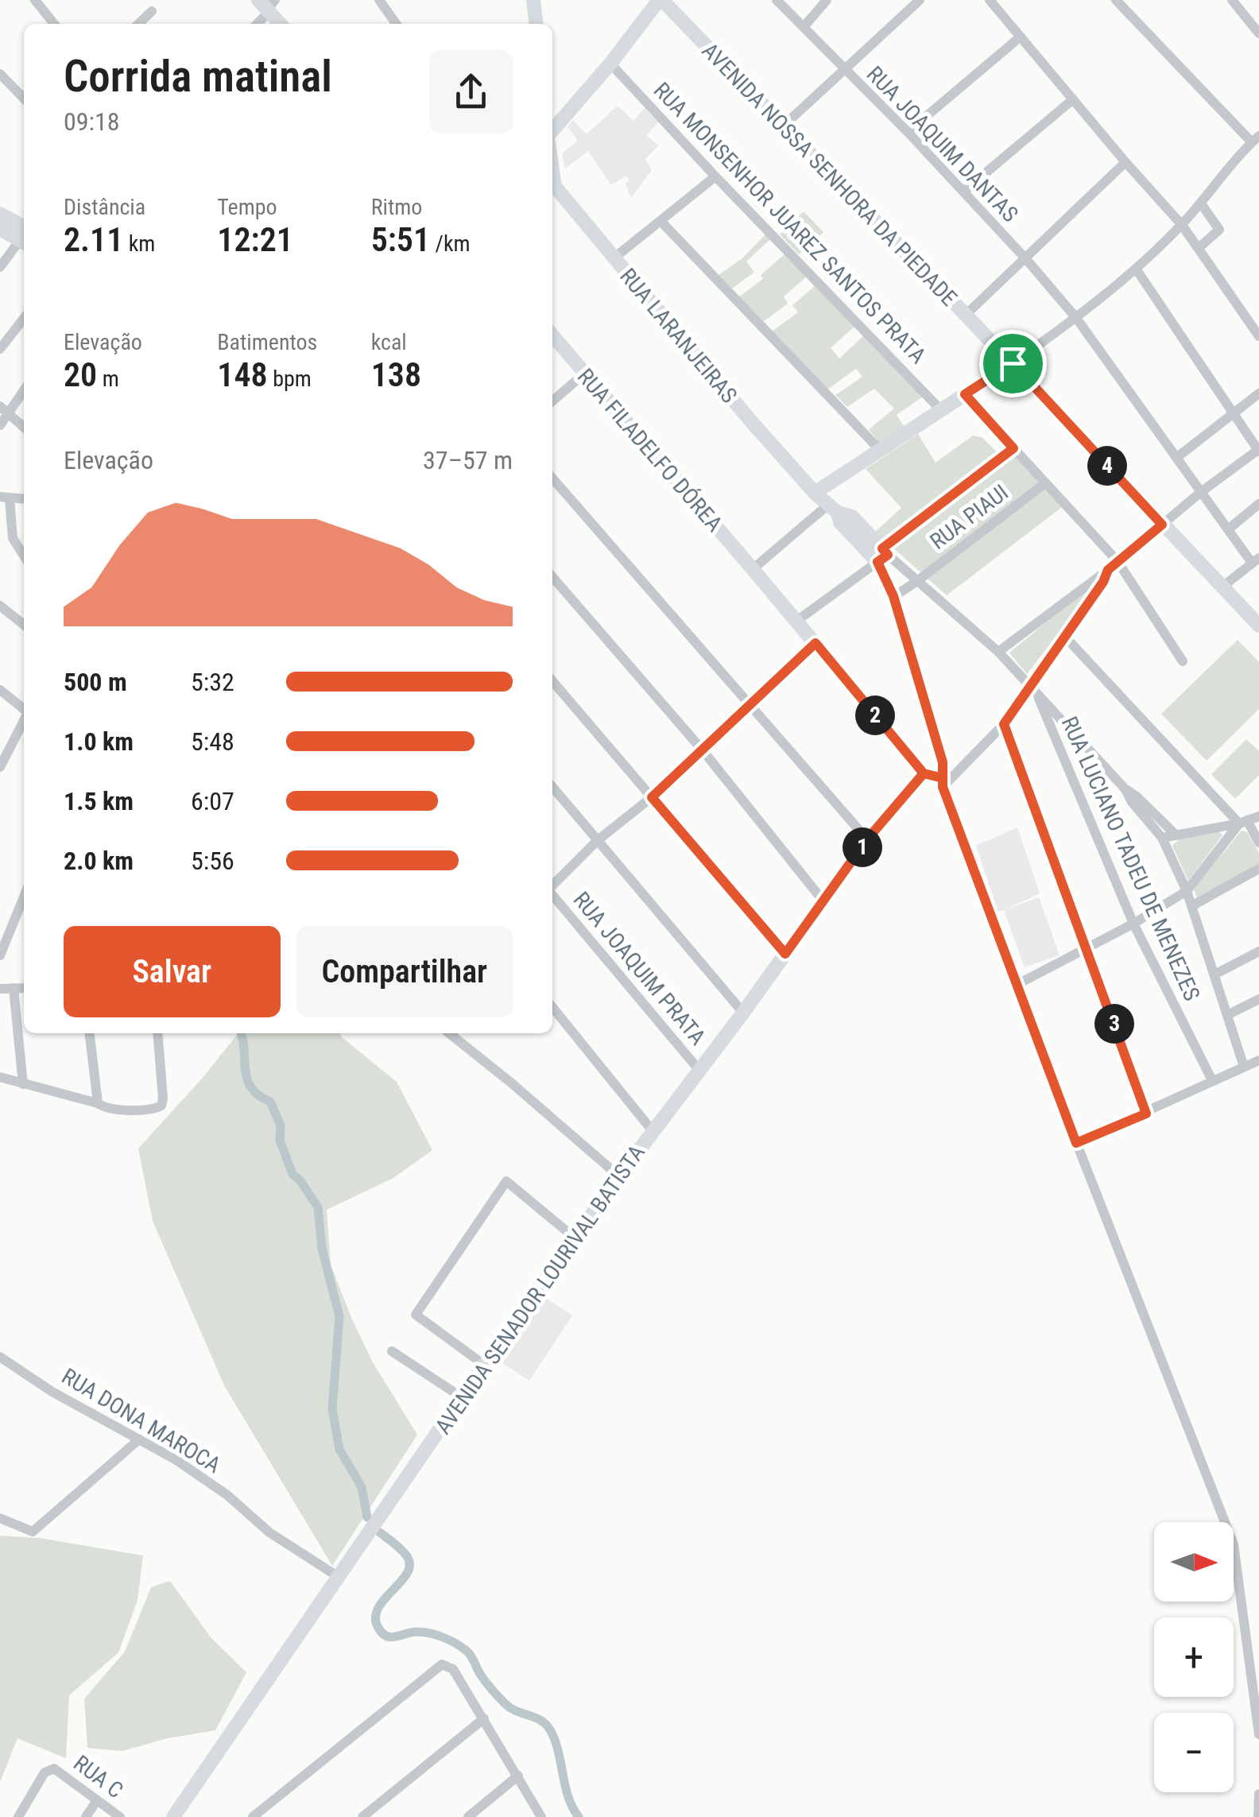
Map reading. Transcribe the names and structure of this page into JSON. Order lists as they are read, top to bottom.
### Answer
{
  "streets": {
    "street": [
      "RUA JOAQUIM DANTAS",
      "AVENIDA NOSSA SENHORA DA PIEDADE",
      "RUA MONSENHOR JUAREZ SANTOS PRATA",
      "RUA LARANJEIRAS",
      "RUA FILADELFO DÓREA",
      "RUA PIAUI",
      "RUA LUCIANO TADEU DE MENEZES",
      "RUA JOAQUIM PRATA",
      "AVENIDA SENADOR LOURIVAL BATISTA",
      "RUA DONA MAROCA",
      "RUA C"
    ]
  },
  "crossings": [
    ["RUA LARANJEIRAS", "RUA PIAUI"],
    ["RUA FILADELFO DÓREA", "AVENIDA SENADOR LOURIVAL BATISTA"],
    ["RUA JOAQUIM PRATA", "AVENIDA SENADOR LOURIVAL BATISTA"],
    ["AVENIDA SENADOR LOURIVAL BATISTA", "RUA DONA MAROCA"]
  ],
  "north": "right",
  "page": {
    "heading": ["Corrida matinal", "09:18"],
    "stats": [
      ["Distância", "2.11 km"],
      ["Tempo", "12:21"],
      ["Ritmo", "5:51 /km"],
      ["Elevação", "20 m"],
      ["Batimentos", "148 bpm"],
      ["kcal", "138"]
    ],
    "chart": ["Elevação", "37–57 m"],
    "pins": [
      "4",
      "2",
      "1",
      "3"
    ],
    "list": [
      {
        "name": "500 m",
        "note": "5:32"
      },
      {
        "name": "1.0 km",
        "note": "5:48"
      },
      {
        "name": "1.5 km",
        "note": "6:07"
      },
      {
        "name": "2.0 km",
        "note": "5:56"
      }
    ],
    "buttons": ["Salvar", "Compartilhar"],
    "map_buttons": ["+", "−"]
  }
}
